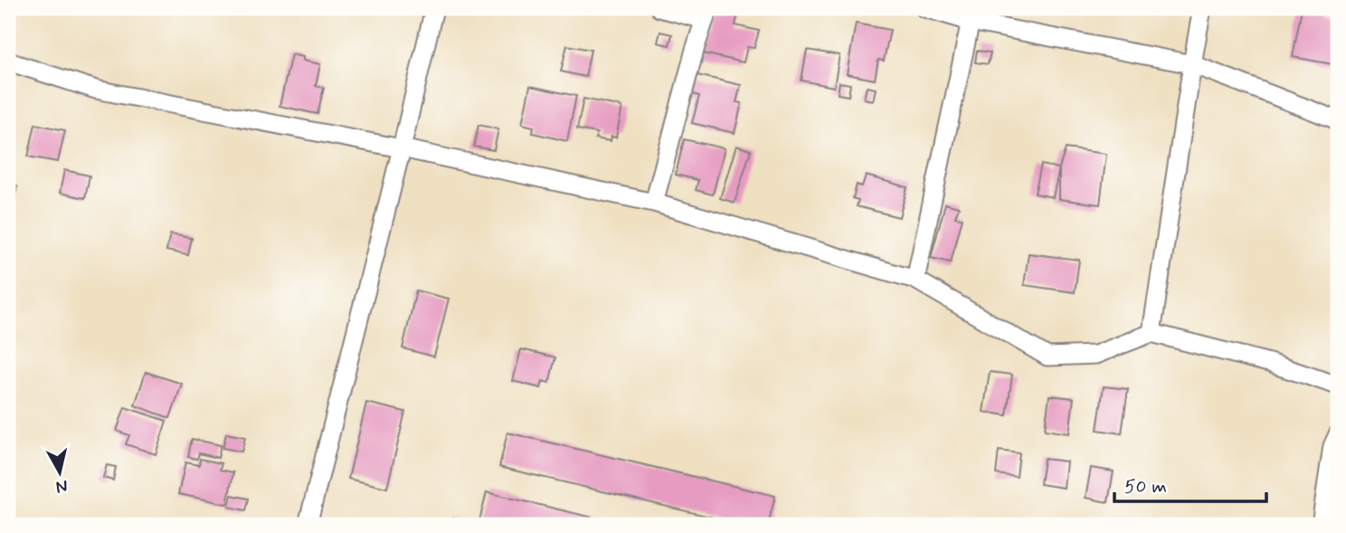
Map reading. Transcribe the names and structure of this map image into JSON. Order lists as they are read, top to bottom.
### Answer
{
  "scale_bar": "50 m",
  "north": "bottom"
}
